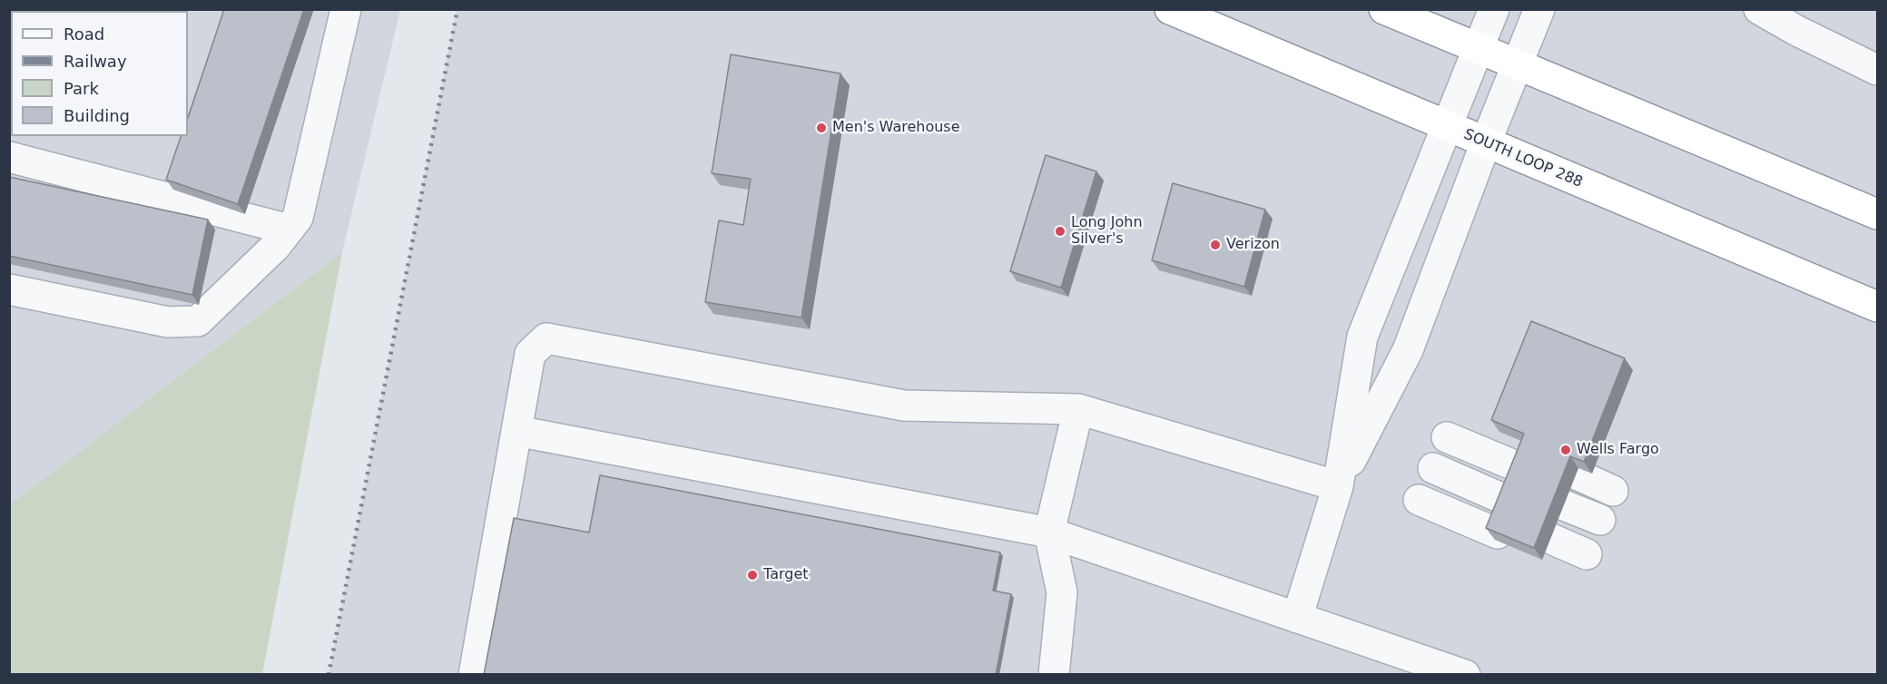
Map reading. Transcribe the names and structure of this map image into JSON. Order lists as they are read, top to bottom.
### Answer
{
  "streets": {
    "highway": ["SOUTH LOOP 288"]
  },
  "places": [
    "Men's Warehouse",
    "Long John Silver's",
    "Verizon",
    "Wells Fargo",
    "Target"
  ],
  "legend": [
    "Road",
    "Railway",
    "Park",
    "Building"
  ]
}
